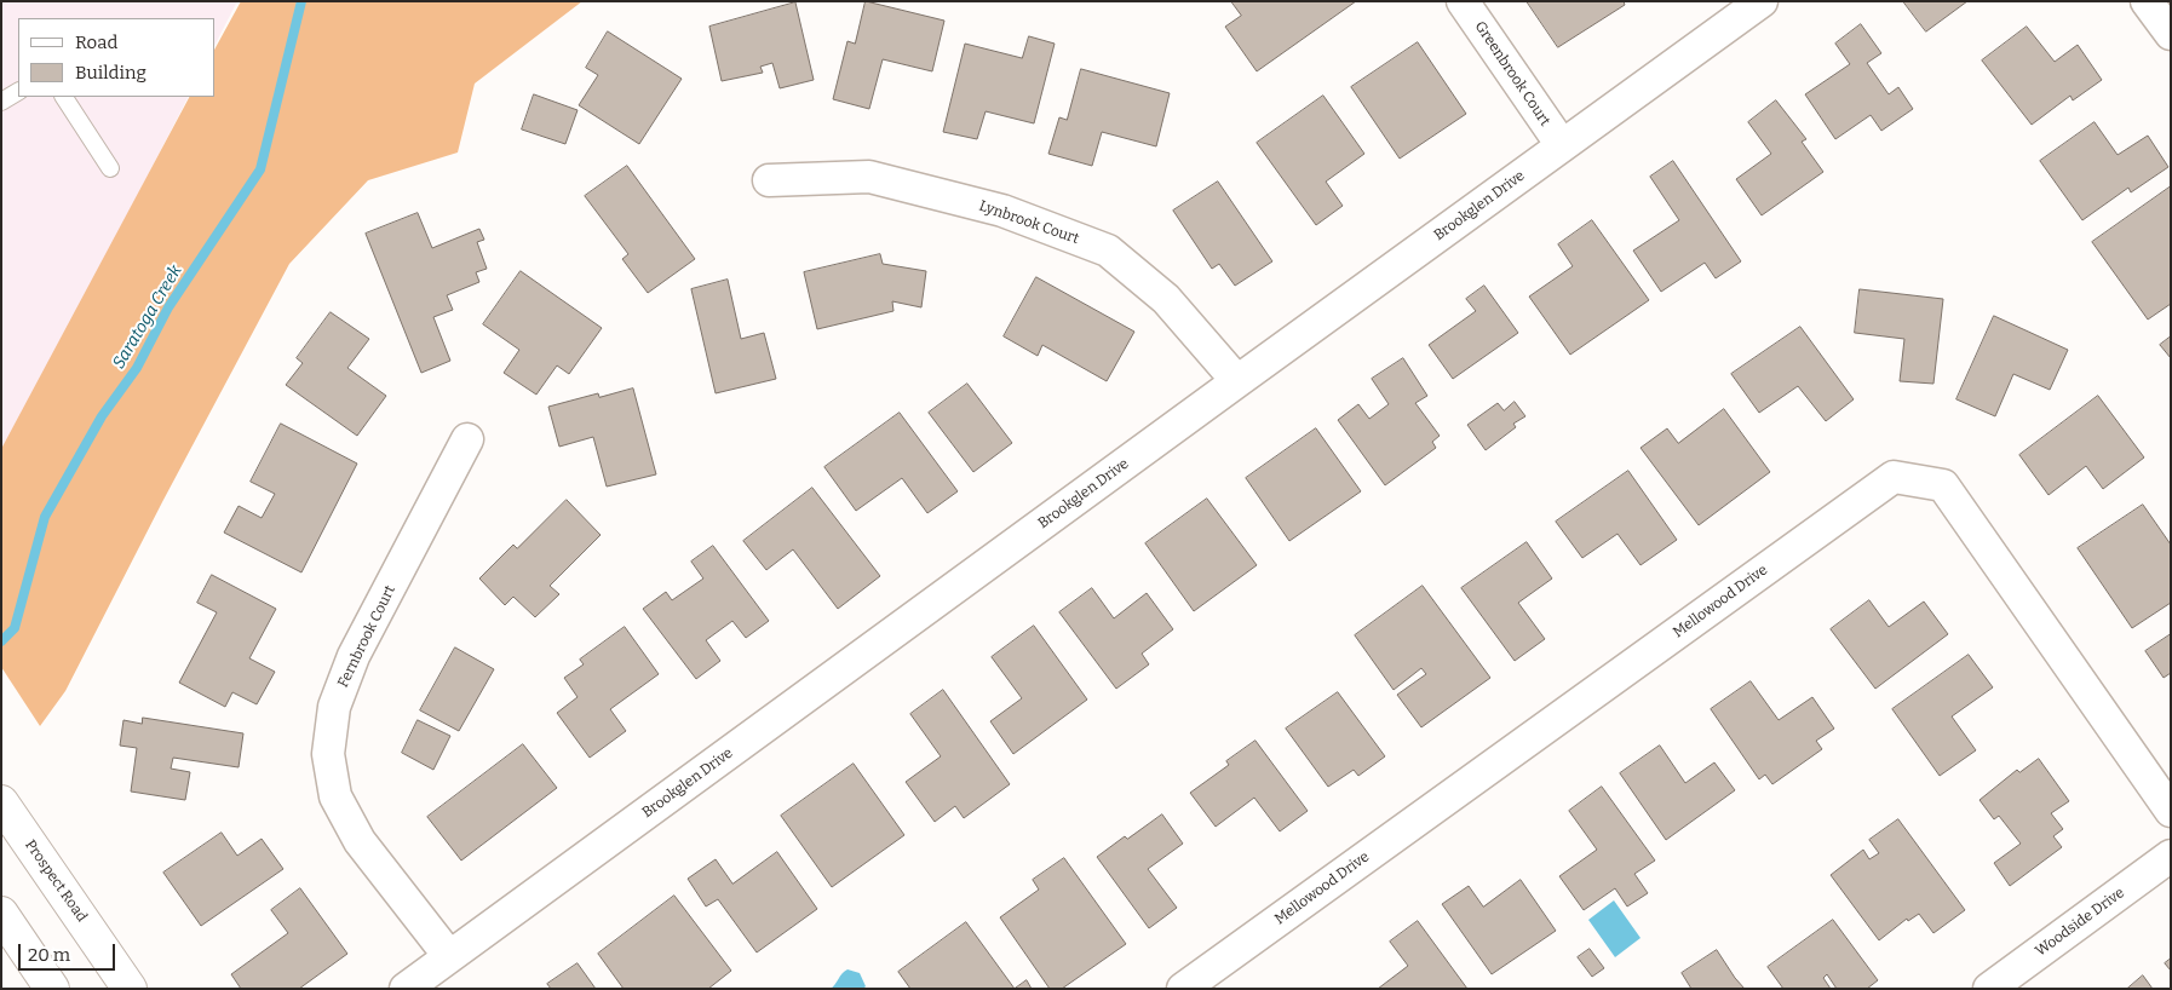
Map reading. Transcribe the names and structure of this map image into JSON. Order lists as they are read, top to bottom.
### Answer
{
  "streets": {
    "main road": ["Prospect Road"],
    "street": [
      "Greenbrook Court",
      "Brookglen Drive",
      "Lynbrook Court",
      "Mellowood Drive",
      "Fernbrook Court",
      "Woodside Drive"
    ]
  },
  "crossings": [
    ["Greenbrook Court", "Brookglen Drive"],
    ["Brookglen Drive", "Lynbrook Court"],
    ["Brookglen Drive", "Fernbrook Court"]
  ],
  "water": ["Saratoga Creek"],
  "legend": ["Road", "Building"],
  "scale_bar": "20 m"
}
